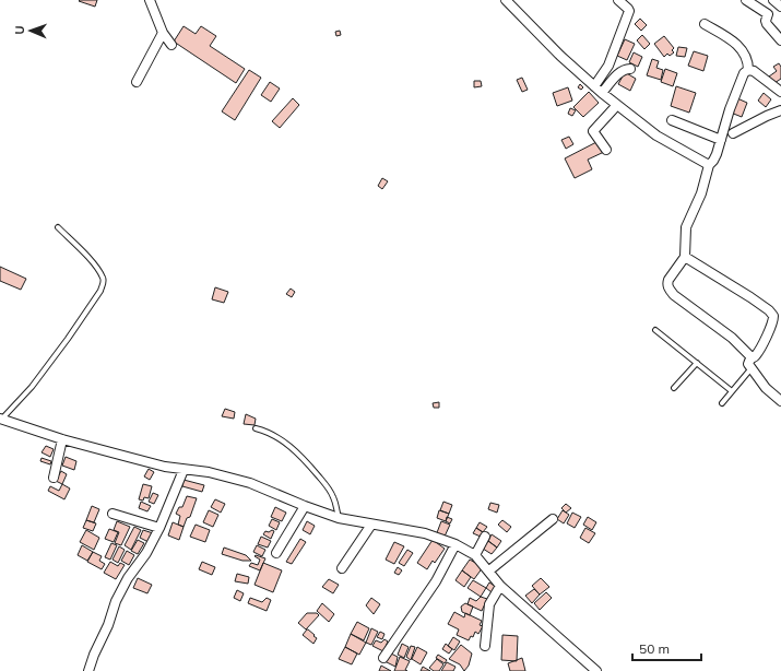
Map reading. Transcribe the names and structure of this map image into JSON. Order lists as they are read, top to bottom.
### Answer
{
  "scale_bar": "50 m",
  "north": "left"
}
